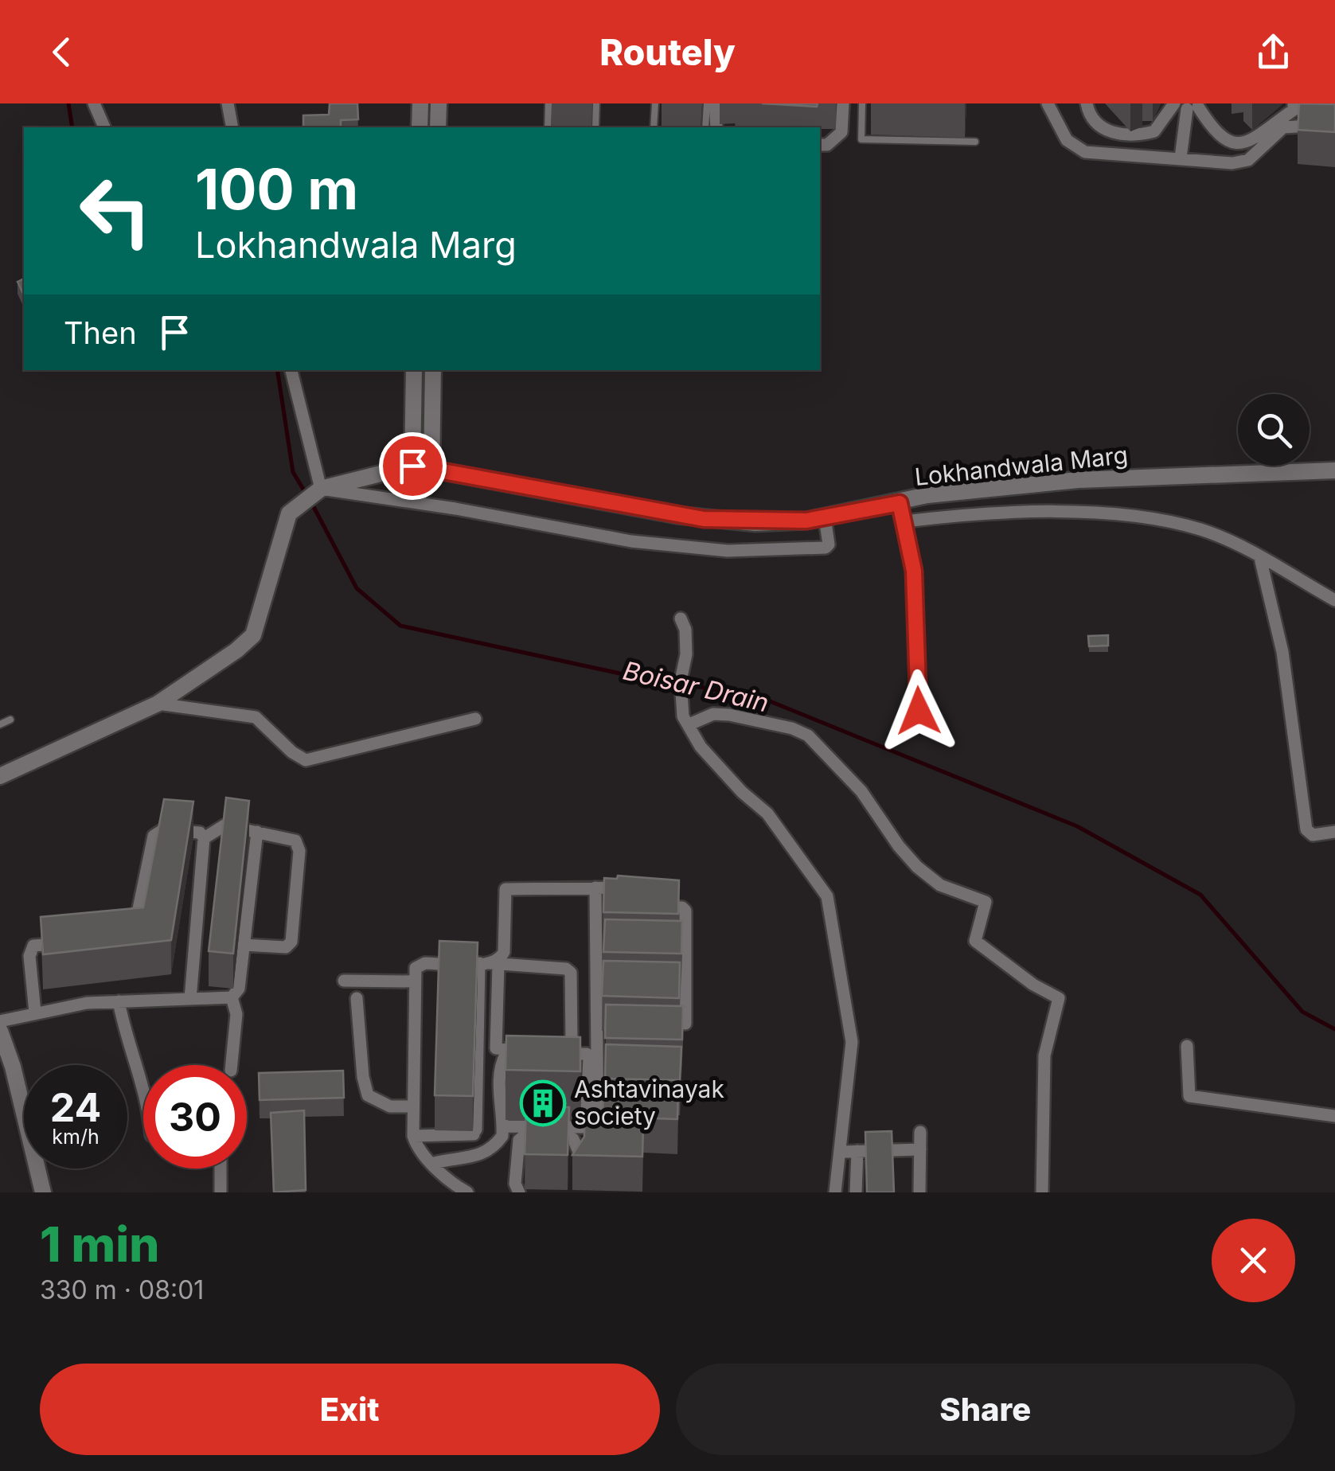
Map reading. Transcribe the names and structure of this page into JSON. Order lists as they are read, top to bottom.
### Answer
{
  "streets": {
    "street": ["Lokhandwala Marg"]
  },
  "water": ["Boisar Drain"],
  "places": {
    "building": ["Ashtavinayak society"]
  },
  "page": {
    "header": "Routely",
    "turn": ["100 m", "Lokhandwala Marg"],
    "then": "Then",
    "speed": "24 km/h",
    "limit": "30",
    "heading": ["1 min", "330 m · 08:01"],
    "buttons": ["Exit", "Share"]
  }
}
